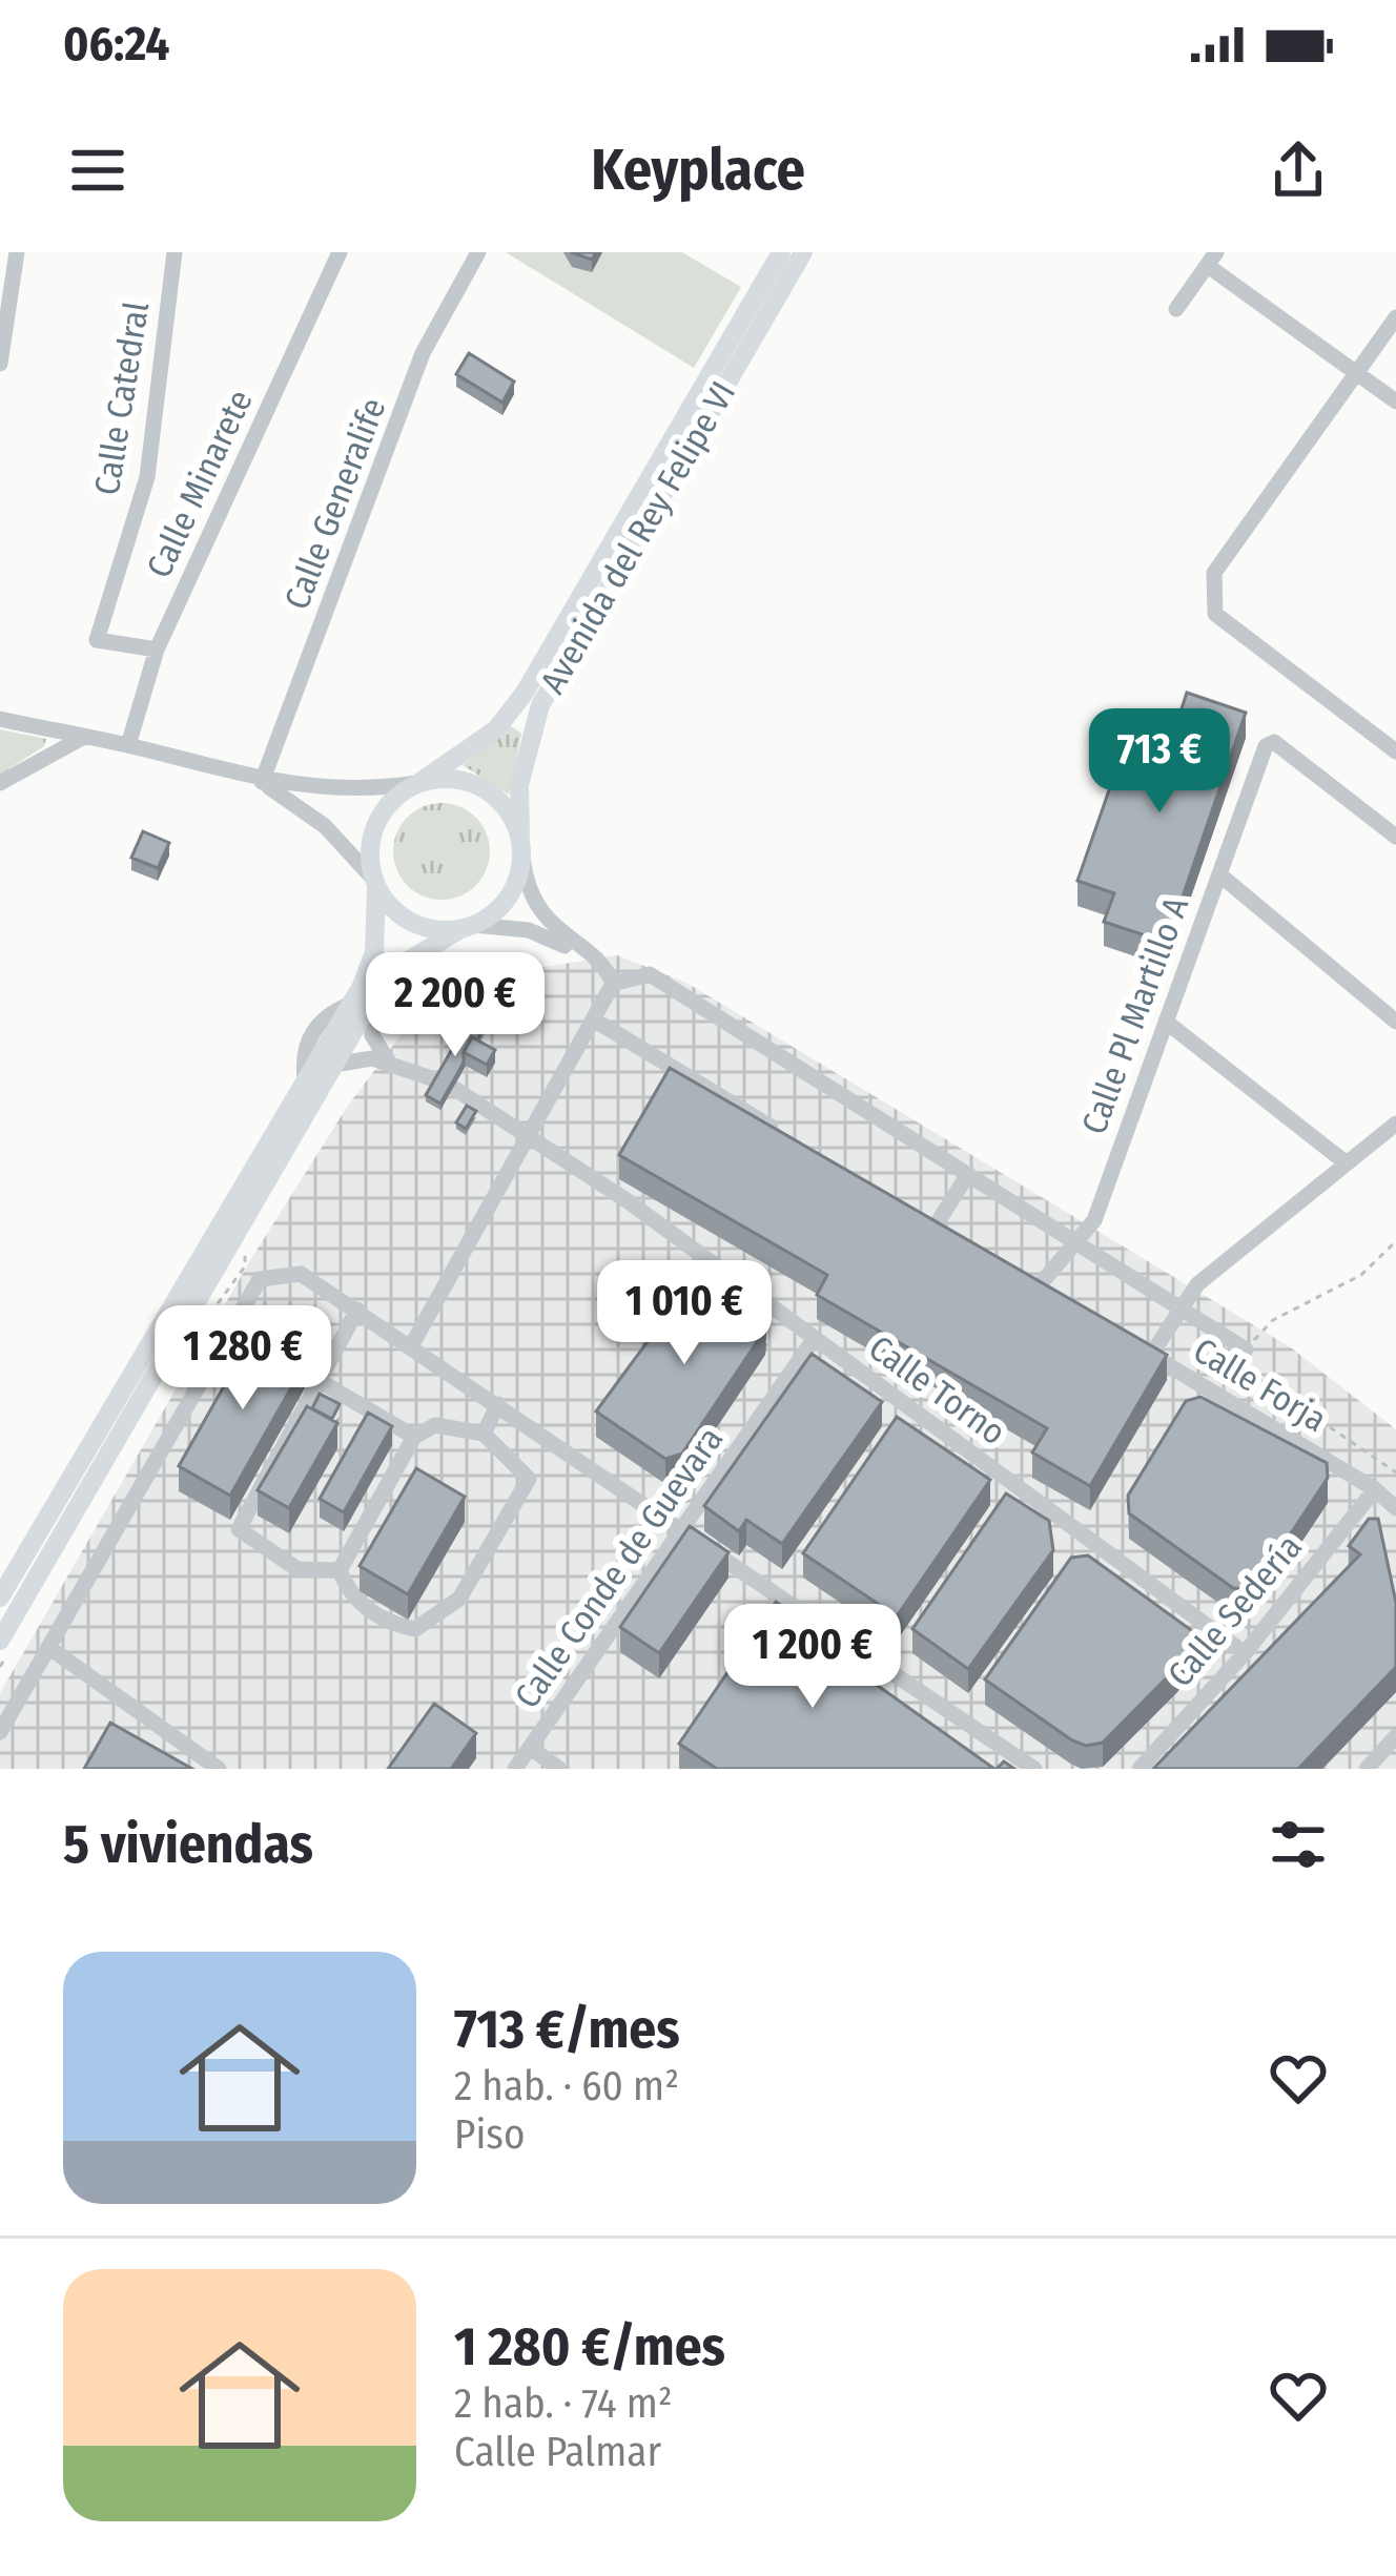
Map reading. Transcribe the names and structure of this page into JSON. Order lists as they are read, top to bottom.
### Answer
{
  "streets": {
    "main road": ["Avenida del Rey Felipe VI"],
    "street": [
      "Calle Catedral",
      "Calle Minarete",
      "Calle Generalife",
      "Calle Pl Martillo A",
      "Calle Forja",
      "Calle Torno",
      "Calle Conde de Guevara",
      "Calle Sedería"
    ]
  },
  "crossings": [
    ["Calle Catedral", "Calle Minarete"],
    ["Calle Forja", "Calle Sedería"],
    ["Calle Torno", "Calle Conde de Guevara"],
    ["Calle Torno", "Calle Sedería"]
  ],
  "page": {
    "status": "06:24",
    "header": "Keyplace",
    "price": [
      "713 €",
      "2 200 €",
      "1 010 €",
      "1 280 €",
      "1 200 €"
    ],
    "heading": "5 viviendas",
    "list": [
      {
        "name": "713 €/mes",
        "note": "2 hab. · 60 m² · Piso"
      },
      {
        "name": "1 280 €/mes",
        "note": "2 hab. · 74 m² · Calle Palmar"
      }
    ]
  }
}
